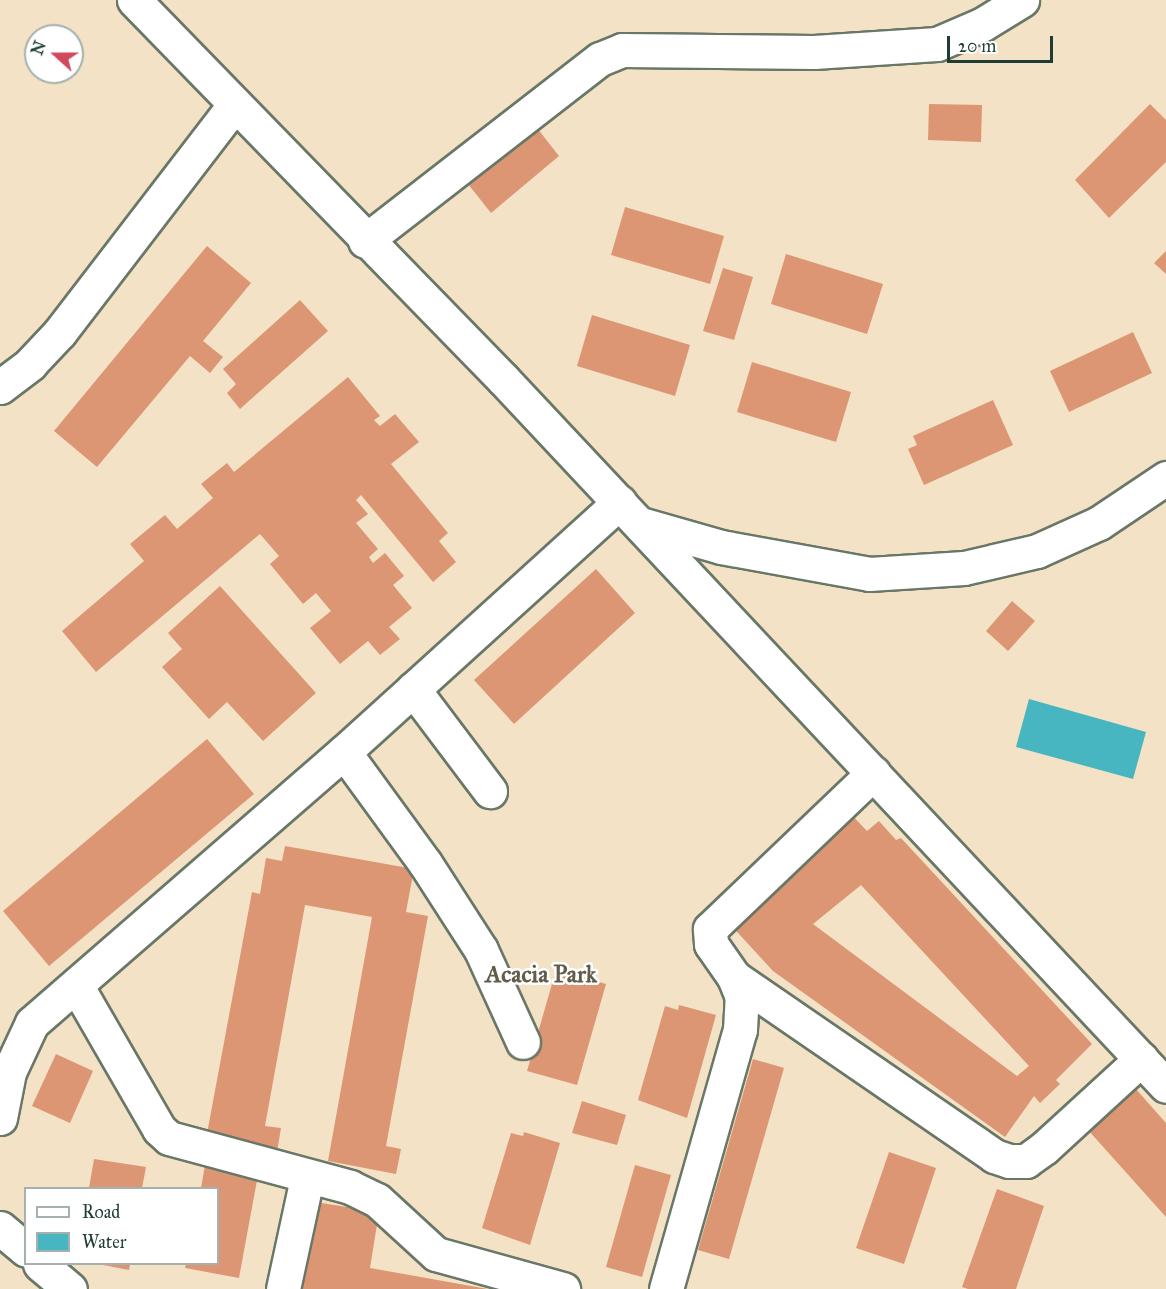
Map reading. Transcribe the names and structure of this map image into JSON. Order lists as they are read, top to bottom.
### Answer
{
  "districts": ["Acacia Park"],
  "legend": ["Road", "Water"],
  "scale_bar": "20 m",
  "north": "left"
}
